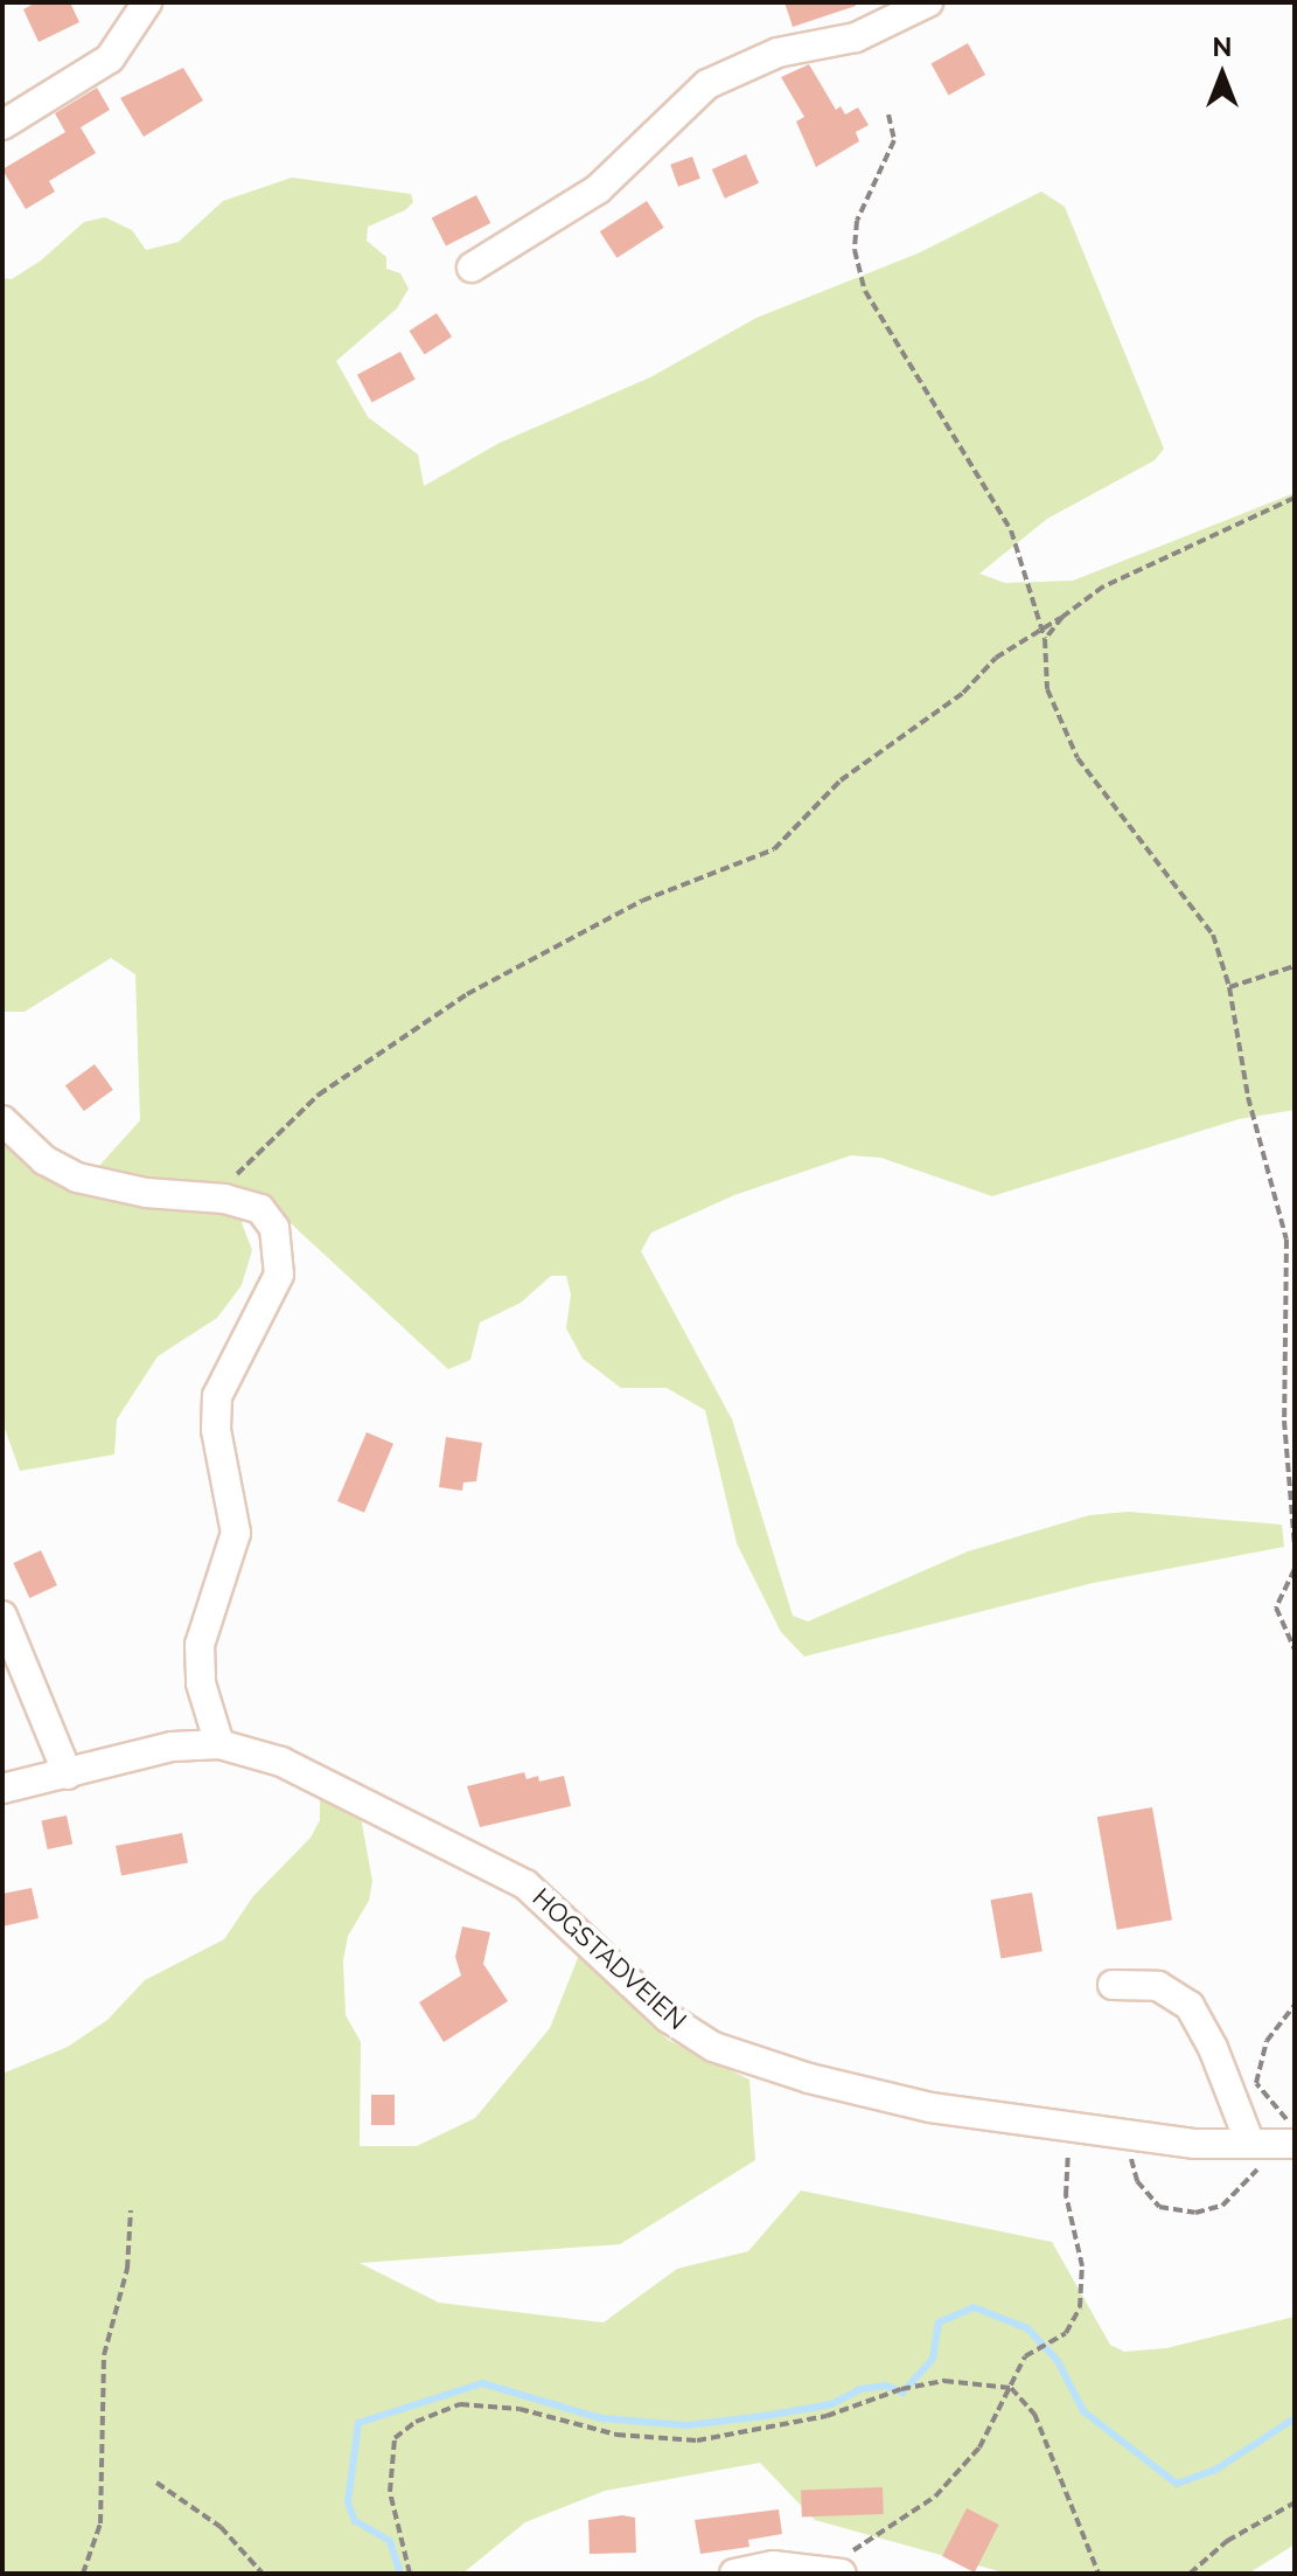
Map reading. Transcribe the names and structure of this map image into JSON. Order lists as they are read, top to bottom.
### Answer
{
  "streets": {
    "street": ["HOGSTADVEIEN"]
  },
  "north": "top"
}
